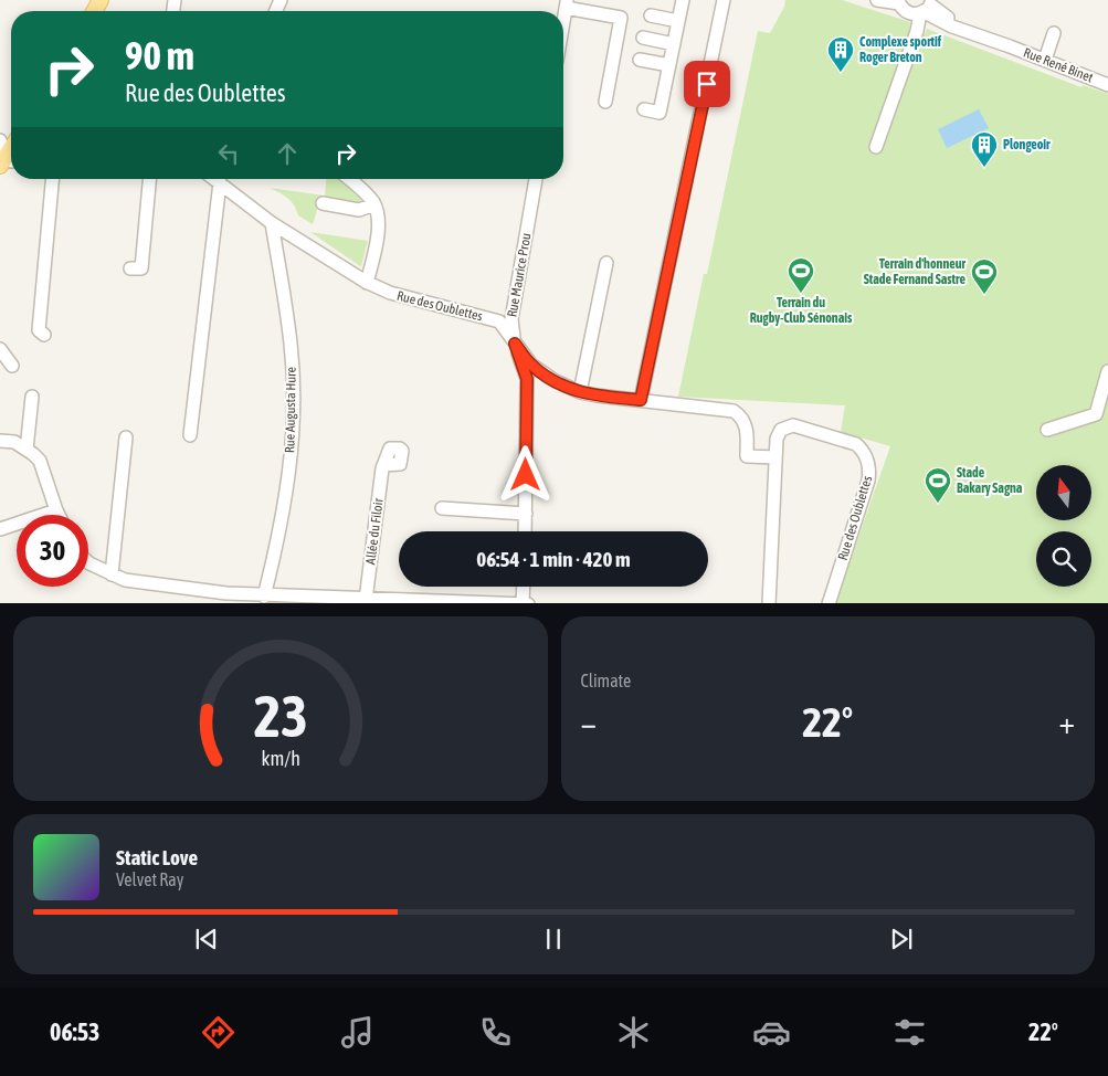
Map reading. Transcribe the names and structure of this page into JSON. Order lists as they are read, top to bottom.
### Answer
{
  "streets": {
    "street": [
      "Rue René Binet",
      "Rue Maurice Prou",
      "Rue des Oublettes",
      "Rue Augusta Hure",
      "Allée du Filoir"
    ]
  },
  "crossings": [
    ["Rue Maurice Prou", "Rue des Oublettes"],
    ["Rue des Oublettes", "Rue Augusta Hure"]
  ],
  "places": {
    "building": ["Complexe sportif Roger Breton", "Plongeoir"],
    "sports": ["Terrain du Rugby-Club Sénonais", "Terrain d'honneur Stade Fernand Sastre", "Stade Bakary Sagna"]
  },
  "north": "top",
  "page": {
    "turn": ["90 m", "Rue des Oublettes"],
    "limit": "30",
    "trip": "06:54 · 1 min · 420 m",
    "tile": "Climate",
    "heat": ["−", "22°", "+"],
    "song": ["Static Love", "Velvet Ray"],
    "tabs": ["06:53", "22°"],
    "gauge": ["23", "km/h"]
  }
}
